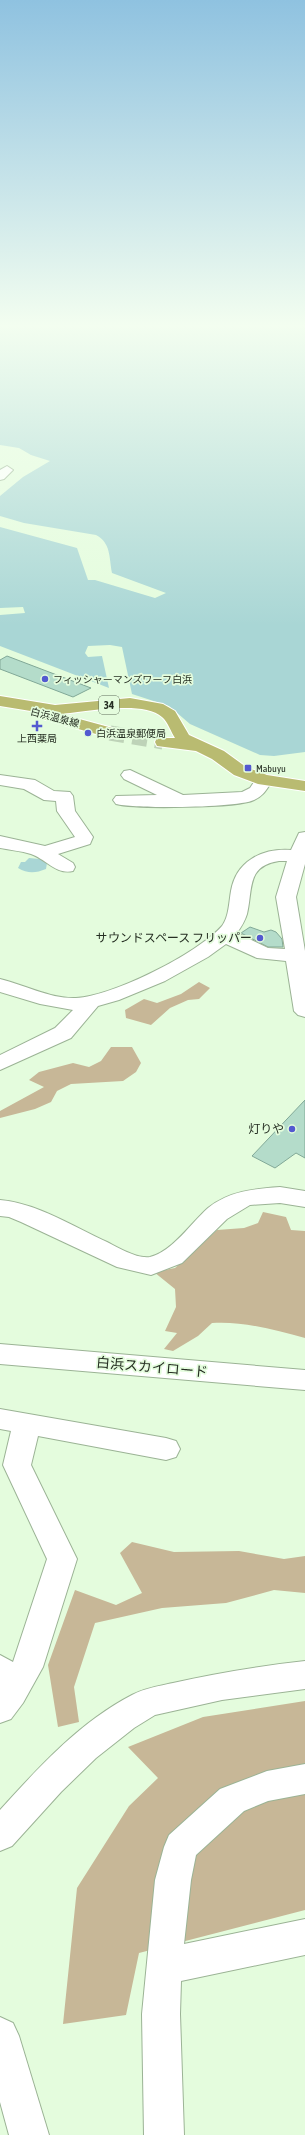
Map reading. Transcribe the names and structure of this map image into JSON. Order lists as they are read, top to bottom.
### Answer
{
  "streets": {
    "main road": ["34", "白浜温泉線"],
    "street": ["白浜スカイロード"]
  },
  "places": {
    "other": [
      "フィッシャーマンズワーフ白浜",
      "白浜温泉郵便局",
      "サウンドスペース フリッパー",
      "灯りや"
    ],
    "health": ["上西薬局"],
    "transit": ["Mabuyu"]
  }
}
